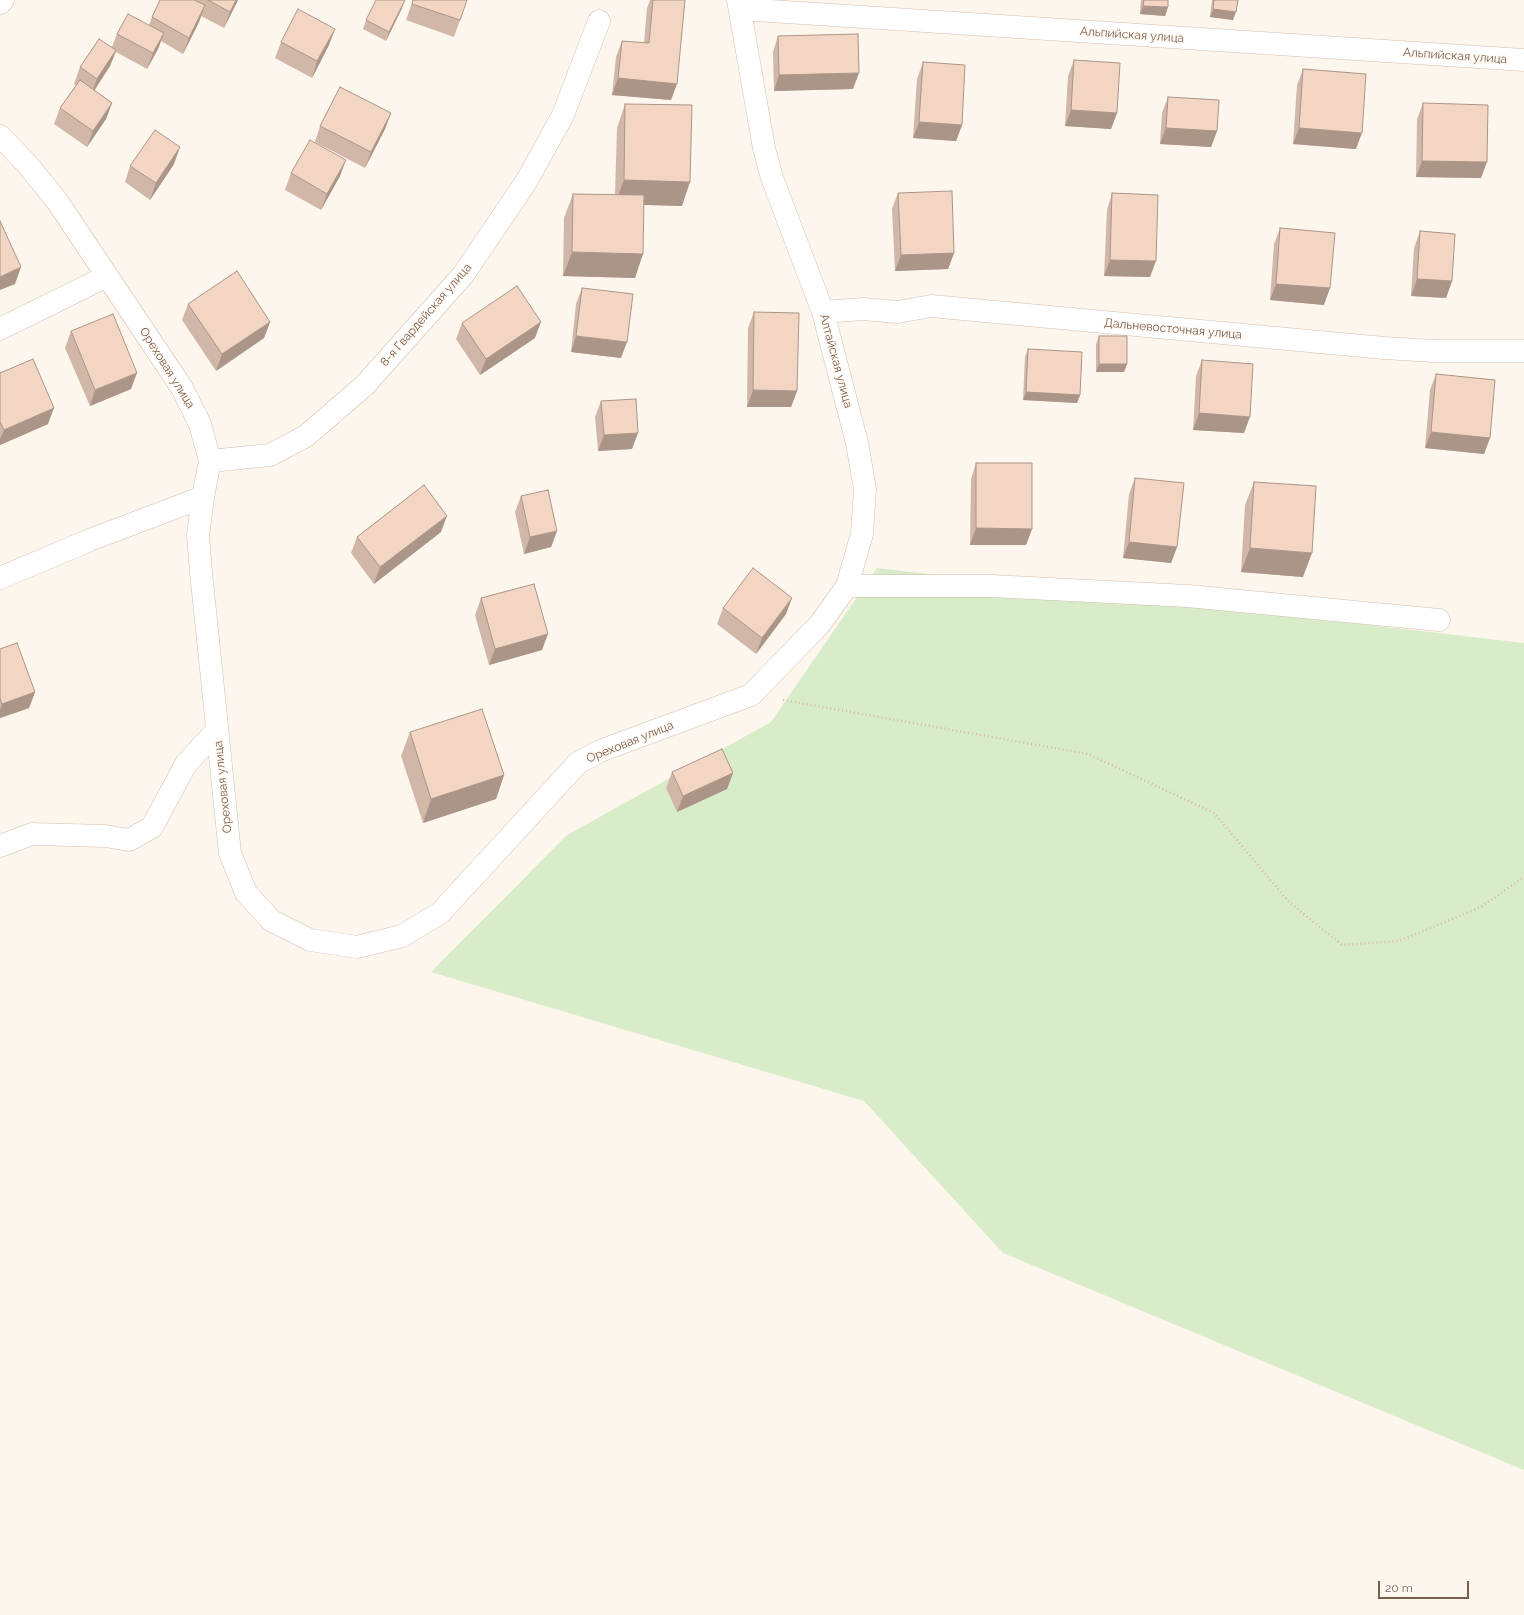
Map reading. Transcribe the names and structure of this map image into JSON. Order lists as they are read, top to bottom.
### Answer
{
  "streets": {
    "street": [
      "Альпийская улица",
      "8-я Гвардейская улица",
      "Дальневосточная улица",
      "Алтайская улица",
      "Ореховая улица"
    ]
  },
  "crossings": [
    ["Альпийская улица", "Алтайская улица"],
    ["8-я Гвардейская улица", "Ореховая улица"],
    ["Дальневосточная улица", "Алтайская улица"],
    ["Алтайская улица", "Ореховая улица"]
  ],
  "scale_bar": "20 m"
}
